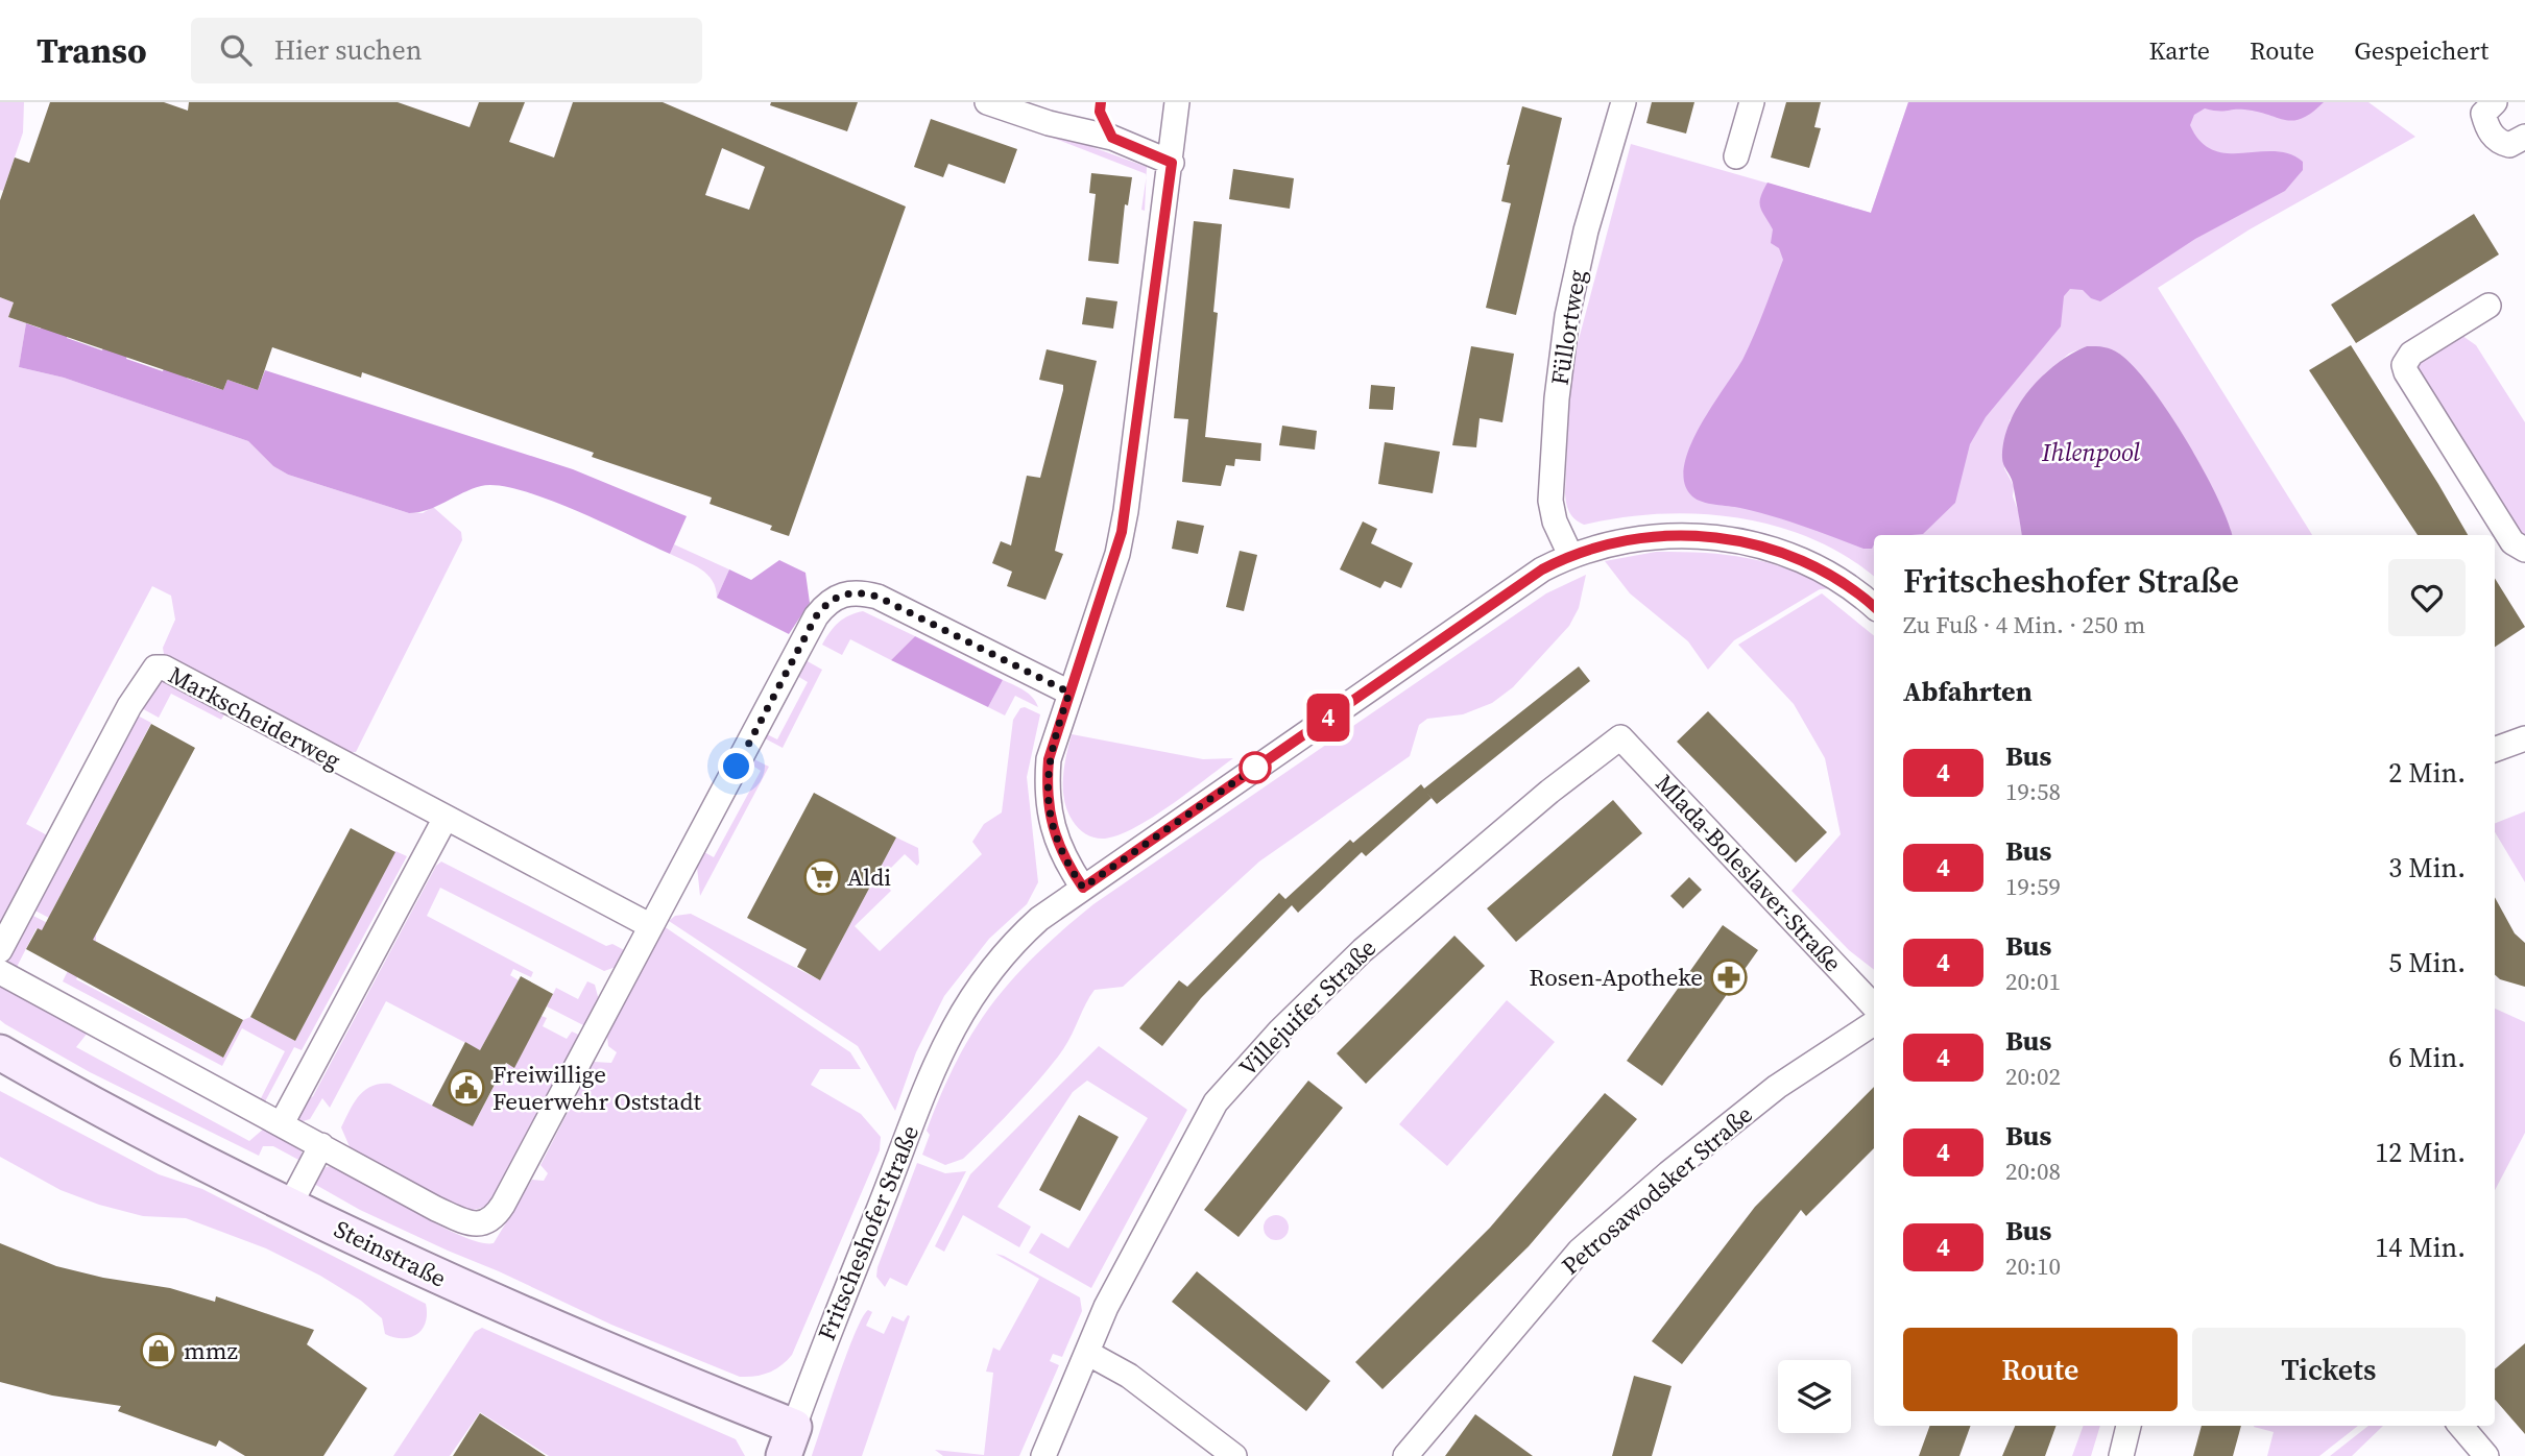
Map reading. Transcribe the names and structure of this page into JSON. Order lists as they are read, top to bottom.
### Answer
{
  "streets": {
    "street": [
      "Füllortweg",
      "Markscheiderweg",
      "Mlada-Boleslaver-Straße",
      "Villejuifer Straße",
      "Petrosawodsker Straße",
      "Fritscheshofer Straße",
      "Steinstraße"
    ]
  },
  "crossings": [
    ["Füllortweg", "Fritscheshofer Straße"],
    ["Mlada-Boleslaver-Straße", "Villejuifer Straße"],
    ["Fritscheshofer Straße", "Steinstraße"]
  ],
  "water": ["Ihlenpool"],
  "places": {
    "supermarket": ["Aldi"],
    "pharmacy": ["Rosen-Apotheke"],
    "public building": ["Freiwillige Feuerwehr Oststadt"],
    "shop": ["mmz"]
  },
  "lines": ["bus line 4"],
  "page": {
    "header": "Transo",
    "search": "Hier suchen",
    "nav": ["Karte", "Route", "Gespeichert"],
    "on_map": "4",
    "heading": [
      ["Fritscheshofer Straße", "Zu Fuß · 4 Min. · 250 m"],
      "Abfahrten"
    ],
    "list": [
      {
        "mark": "4",
        "name": "Bus",
        "note": "19:58",
        "value": "2 Min."
      },
      {
        "mark": "4",
        "name": "Bus",
        "note": "19:59",
        "value": "3 Min."
      },
      {
        "mark": "4",
        "name": "Bus",
        "note": "20:01",
        "value": "5 Min."
      },
      {
        "mark": "4",
        "name": "Bus",
        "note": "20:02",
        "value": "6 Min."
      },
      {
        "mark": "4",
        "name": "Bus",
        "note": "20:08",
        "value": "12 Min."
      },
      {
        "mark": "4",
        "name": "Bus",
        "note": "20:10",
        "value": "14 Min."
      }
    ],
    "buttons": ["Route", "Tickets"]
  }
}
